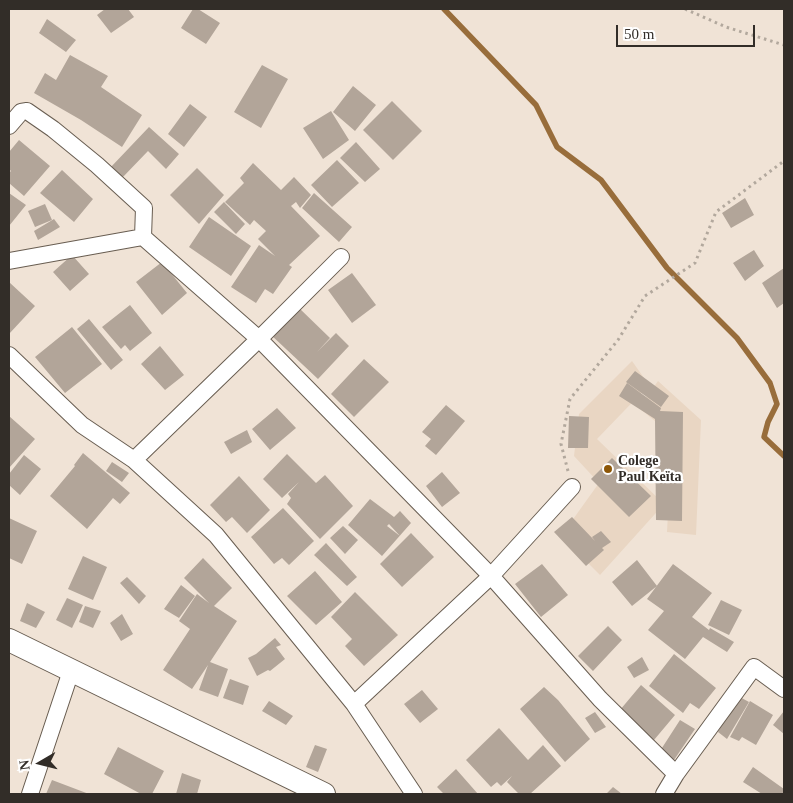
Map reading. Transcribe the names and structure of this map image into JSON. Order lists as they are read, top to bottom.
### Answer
{
  "places": ["Colege Paul Keïta"],
  "scale_bar": "50 m",
  "north": "left"
}
